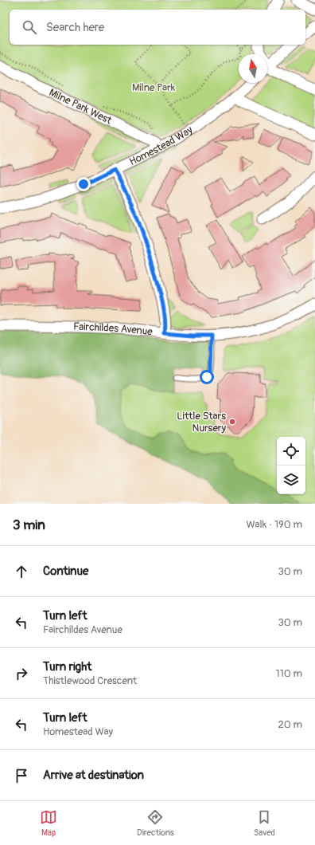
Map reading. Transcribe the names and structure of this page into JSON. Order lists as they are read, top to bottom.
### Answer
{
  "streets": {
    "street": ["Milne Park West", "Homestead Way", "Fairchildes Avenue"]
  },
  "crossings": [
    ["Milne Park West", "Homestead Way"]
  ],
  "parks": ["Milne Park"],
  "places": ["Little Stars Nursery"],
  "north": "top",
  "page": {
    "search": "Search here",
    "heading": ["3 min", "Walk · 190 m"],
    "list": [
      ["Continue", "30 m"],
      ["Turn left", "Fairchildes Avenue", "30 m"],
      ["Turn right", "Thistlewood Crescent", "110 m"],
      ["Turn left", "Homestead Way", "20 m"],
      "Arrive at destination"
    ],
    "nav": ["Map", "Directions", "Saved"]
  }
}
